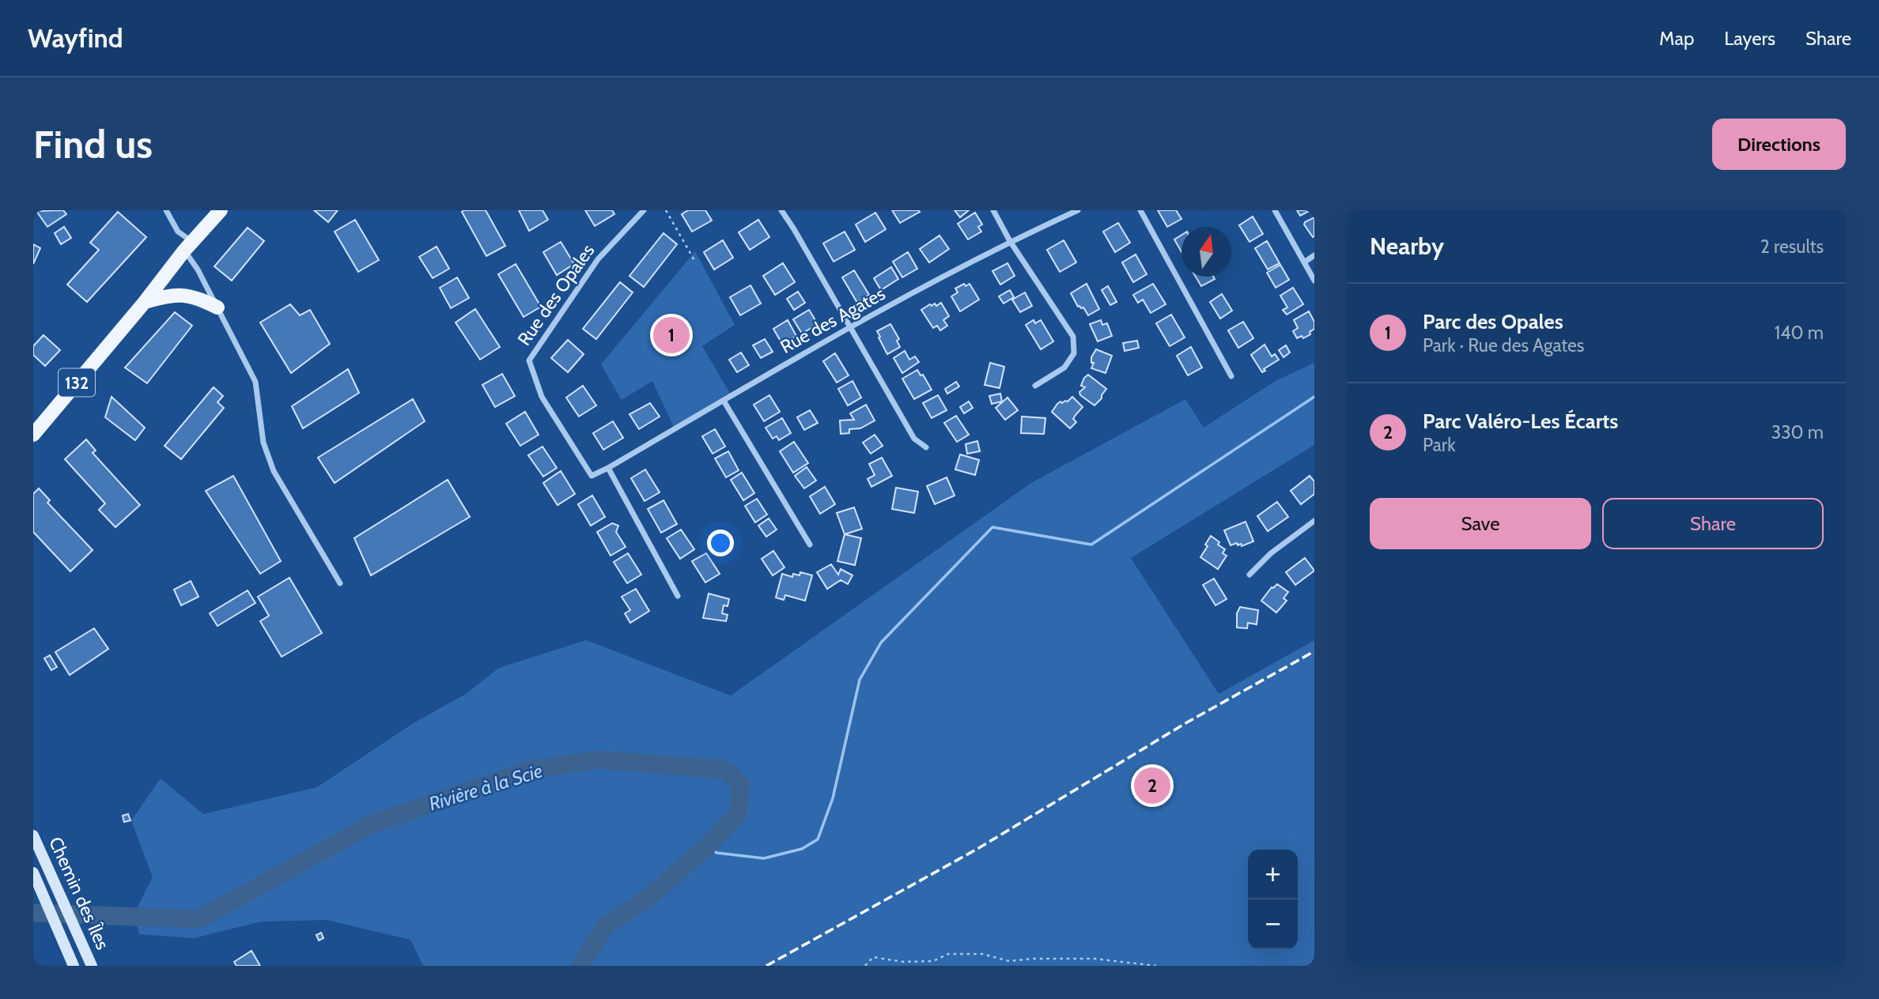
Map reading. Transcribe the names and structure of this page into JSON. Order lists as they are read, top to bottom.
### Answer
{
  "streets": {
    "main road": ["132", "Chemin des Îles"],
    "street": ["Rue des Opales", "Rue des Agates"]
  },
  "crossings": [
    ["Rue des Opales", "Rue des Agates"]
  ],
  "water": ["Rivière à la Scie"],
  "north": "top",
  "page": {
    "header": "Wayfind",
    "nav": ["Map", "Layers", "Share"],
    "buttons": [
      "Directions",
      ["Save", "Share"]
    ],
    "title": "Find us",
    "heading": ["Nearby", "2 results"],
    "list": [
      {
        "mark": "1",
        "name": "Parc des Opales",
        "note": "Park · Rue des Agates",
        "value": "140 m"
      },
      {
        "mark": "2",
        "name": "Parc Valéro-Les Écarts",
        "note": "Park",
        "value": "330 m"
      }
    ],
    "pins": ["1", "2"],
    "map_buttons": ["+", "−"]
  }
}
